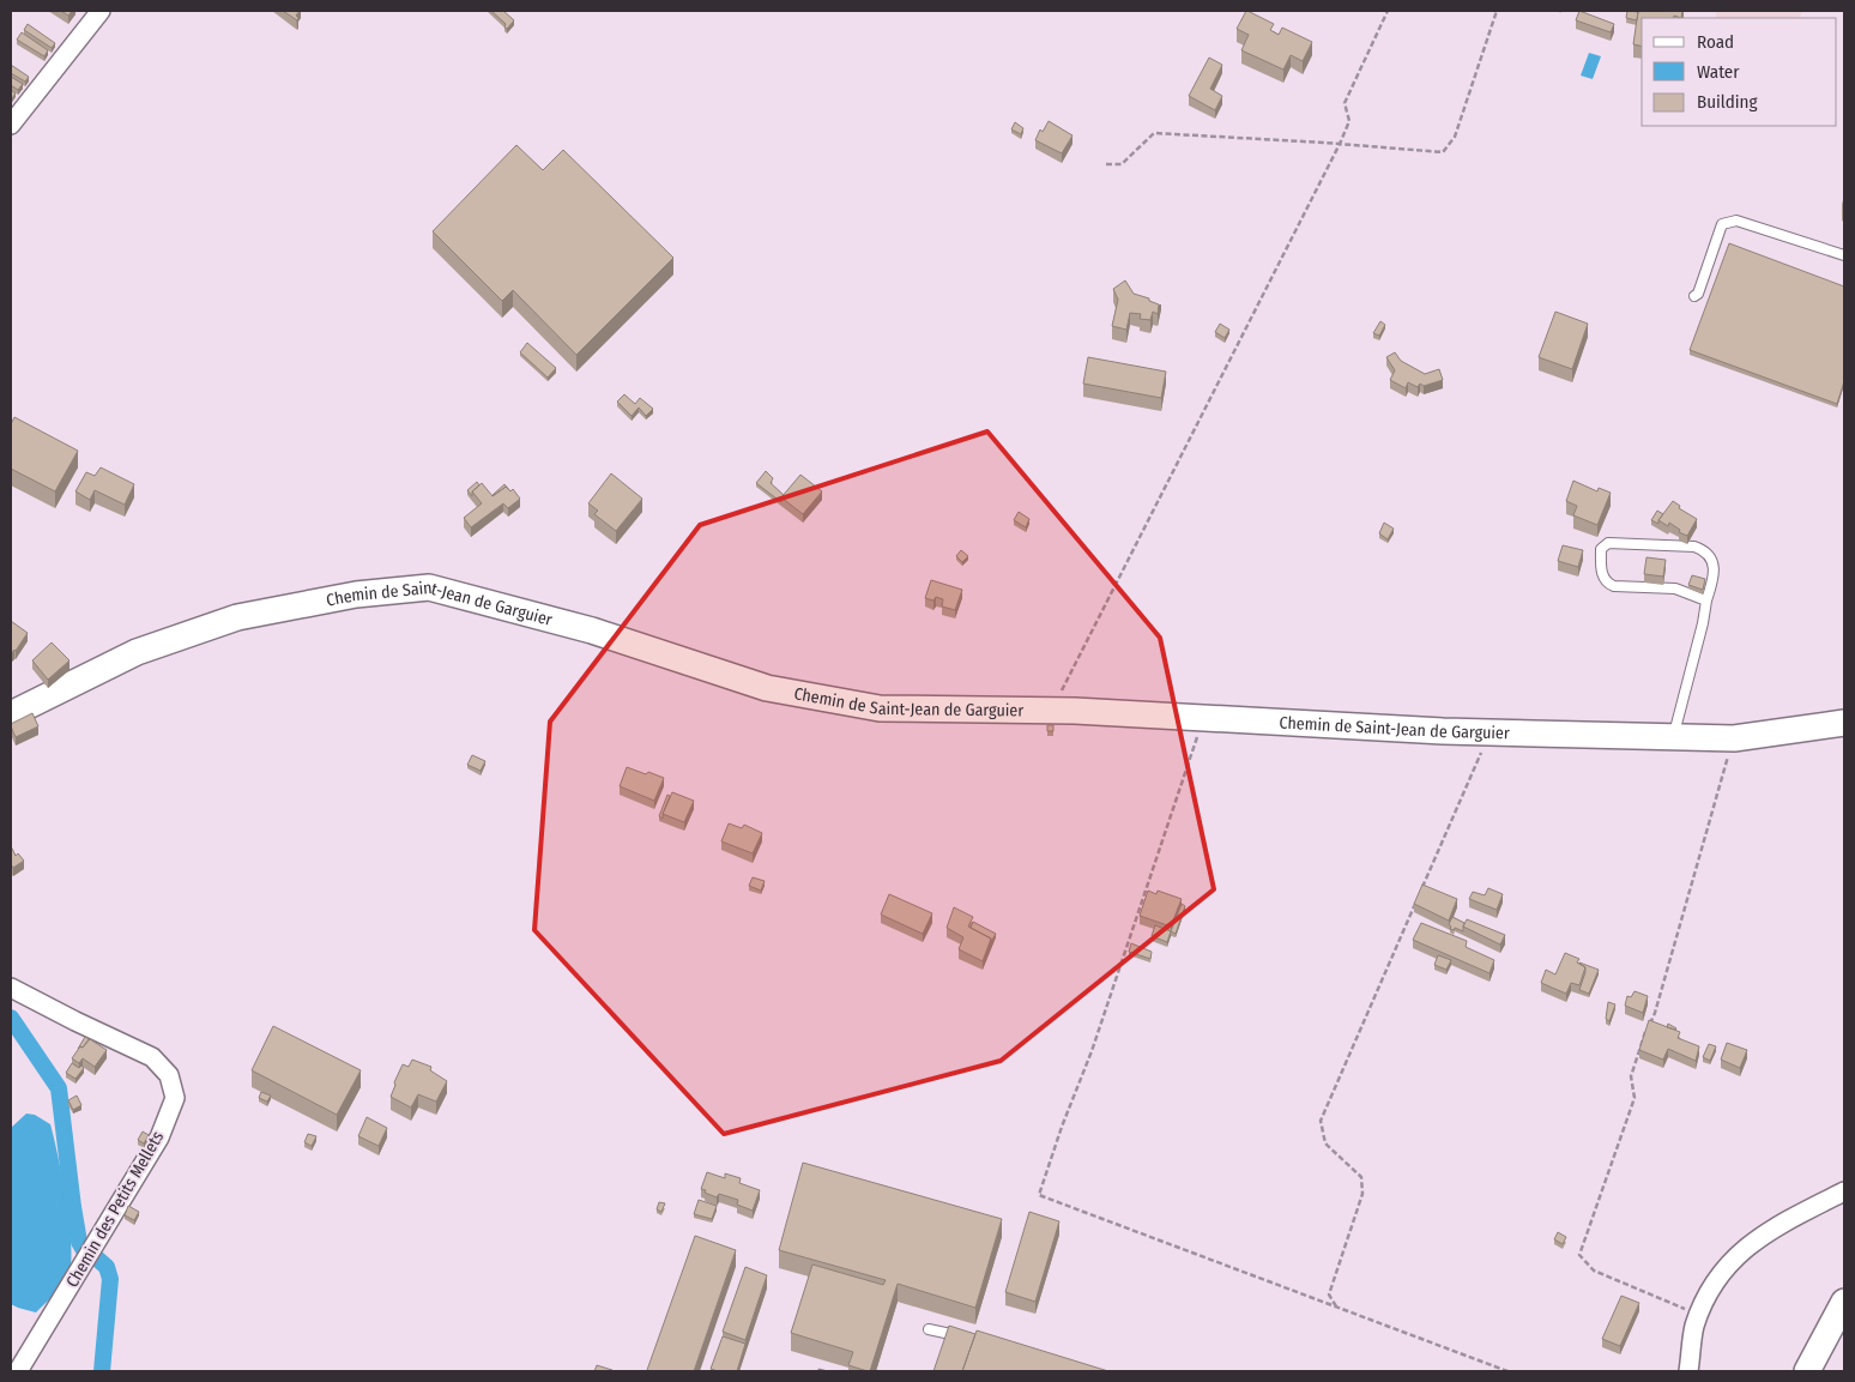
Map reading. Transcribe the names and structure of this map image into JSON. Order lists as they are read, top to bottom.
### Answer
{
  "streets": {
    "street": ["Chemin de Saint-Jean de Garguier", "Chemin des Petits Mellets"]
  },
  "legend": ["Road", "Water", "Building"]
}
